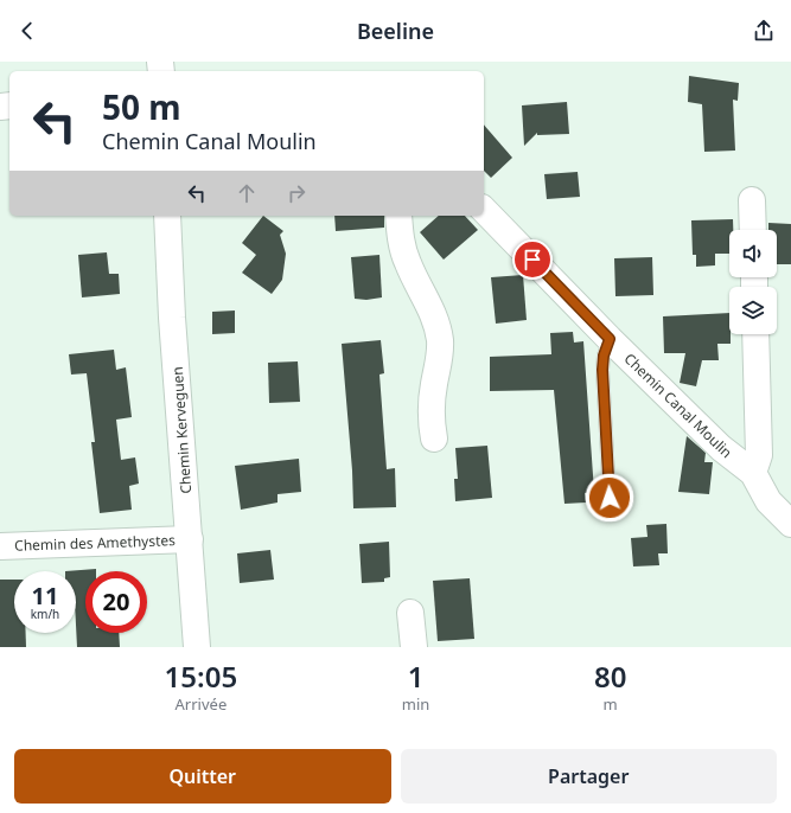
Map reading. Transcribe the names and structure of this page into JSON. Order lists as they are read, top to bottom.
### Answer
{
  "streets": {
    "street": ["Chemin Canal Moulin", "Chemin Kerveguen", "Chemin des Amethystes"]
  },
  "crossings": [
    ["Chemin Kerveguen", "Chemin des Amethystes"]
  ],
  "page": {
    "header": "Beeline",
    "turn": ["50 m", "Chemin Canal Moulin"],
    "speed": "11 km/h",
    "limit": "20",
    "eta": [
      "15:05",
      "Arrivée",
      "1",
      "min",
      "80",
      "m"
    ],
    "buttons": ["Quitter", "Partager"]
  }
}
